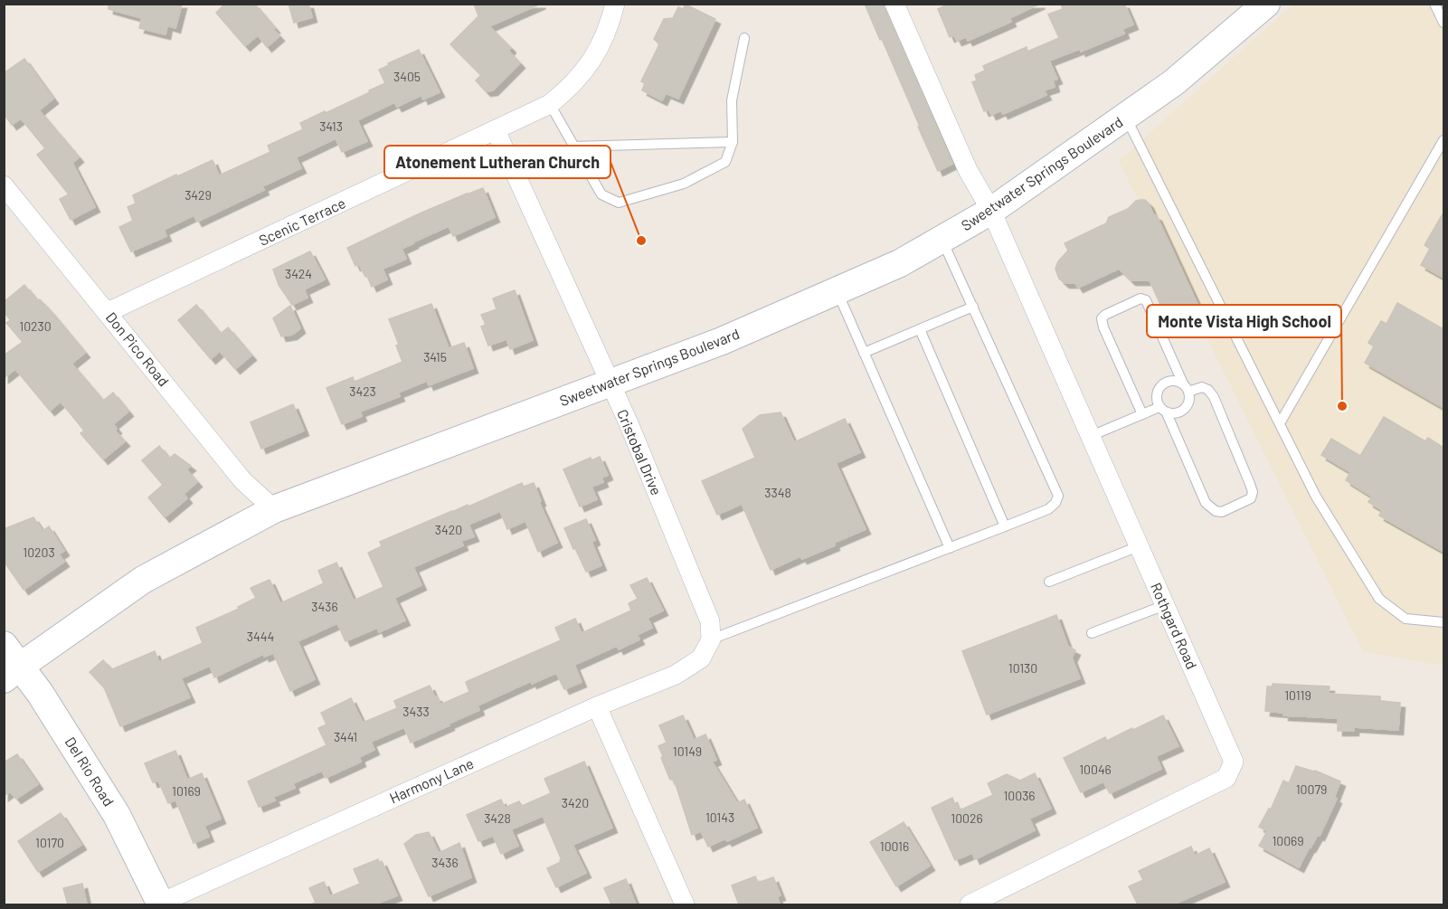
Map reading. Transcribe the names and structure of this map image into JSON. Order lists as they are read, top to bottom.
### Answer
{
  "streets": {
    "main road": ["Sweetwater Springs Boulevard", "Del Rio Road"],
    "street": [
      "Scenic Terrace",
      "Don Pico Road",
      "Cristobal Drive",
      "Rothgard Road",
      "Harmony Lane"
    ]
  },
  "crossings": [
    ["Sweetwater Springs Boulevard", "Don Pico Road"],
    ["Sweetwater Springs Boulevard", "Cristobal Drive"],
    ["Sweetwater Springs Boulevard", "Rothgard Road"],
    ["Sweetwater Springs Boulevard", "Del Rio Road"],
    ["Scenic Terrace", "Don Pico Road"],
    ["Scenic Terrace", "Cristobal Drive"],
    ["Cristobal Drive", "Harmony Lane"],
    ["Del Rio Road", "Harmony Lane"]
  ],
  "places": ["Atonement Lutheran Church", "Monte Vista High School"],
  "house_numbers": [
    "3405",
    "3413",
    "3429",
    "3424",
    "10230",
    "3415",
    "3423",
    "3348",
    "3420",
    "10203",
    "3436",
    "3444",
    "10130",
    "10119",
    "3433",
    "3441",
    "10149",
    "10046",
    "10079",
    "10169",
    "10036",
    "3420",
    "10143",
    "3428",
    "10026",
    "10069",
    "10170",
    "10016",
    "3436"
  ]
}
